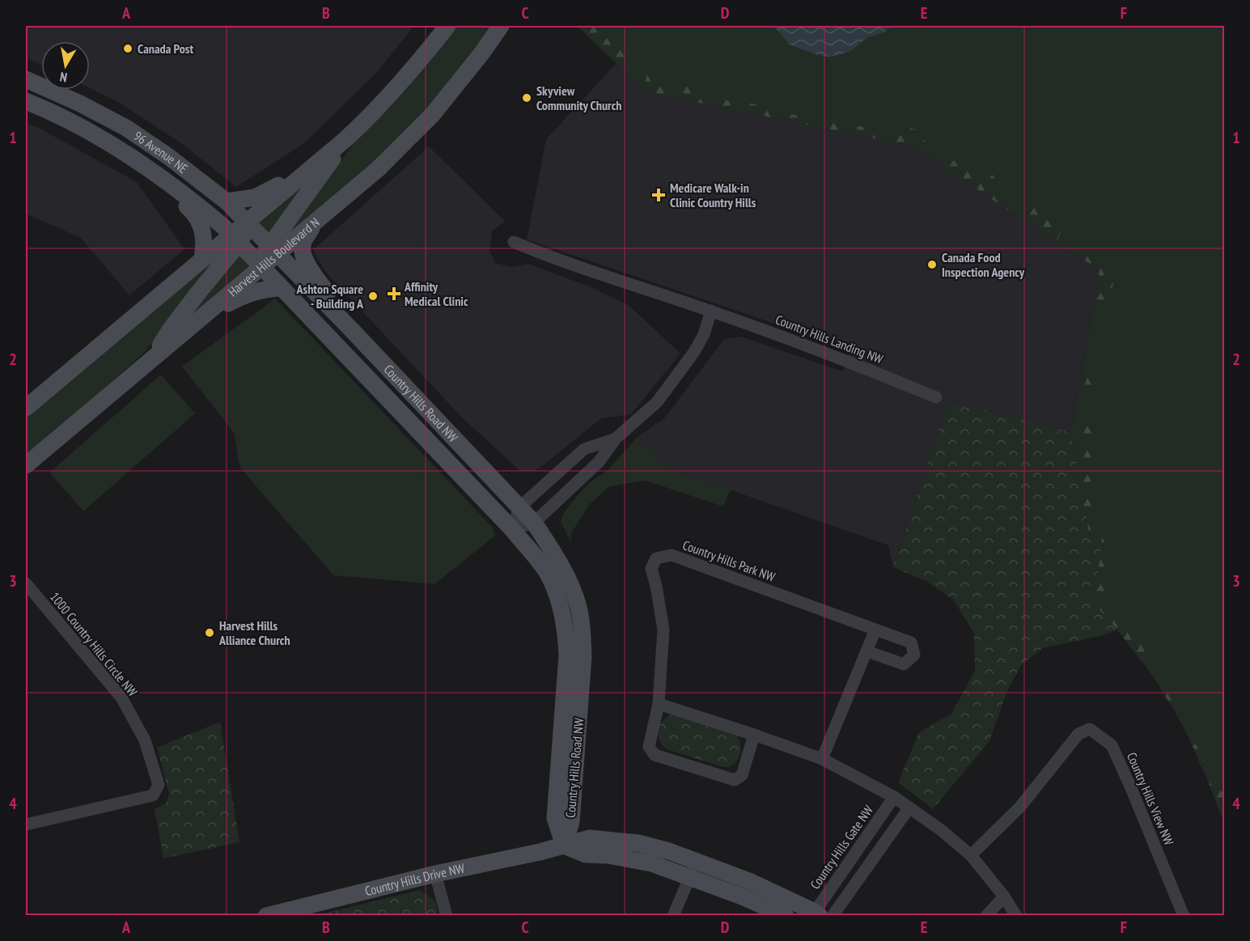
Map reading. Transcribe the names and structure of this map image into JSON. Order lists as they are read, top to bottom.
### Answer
{
  "streets": {
    "main road": [
      "96 Avenue NE",
      "Harvest Hills Boulevard N",
      "Country Hills Road NW",
      "Country Hills Drive NW"
    ],
    "street": [
      "Country Hills Landing NW",
      "Country Hills Park NW",
      "1000 Country Hills Circle NW",
      "Country Hills View NW",
      "Country Hills Gate NW"
    ]
  },
  "crossings": [
    ["96 Avenue NE", "Harvest Hills Boulevard N"],
    ["96 Avenue NE", "Country Hills Road NW"],
    ["Harvest Hills Boulevard N", "Country Hills Road NW"],
    ["Country Hills Road NW", "Country Hills Drive NW"]
  ],
  "places": {
    "other": [
      "Canada Post",
      "Skyview Community Church",
      "Canada Food Inspection Agency",
      "Ashton Square - Building A",
      "Harvest Hills Alliance Church"
    ],
    "health": ["Medicare Walk-in Clinic Country Hills", "Affinity Medical Clinic"]
  },
  "north": "bottom",
  "grid": {
    "columns": [
      "A",
      "B",
      "C",
      "D",
      "E",
      "F"
    ],
    "rows": [
      "1",
      "2",
      "3",
      "4"
    ]
  }
}
